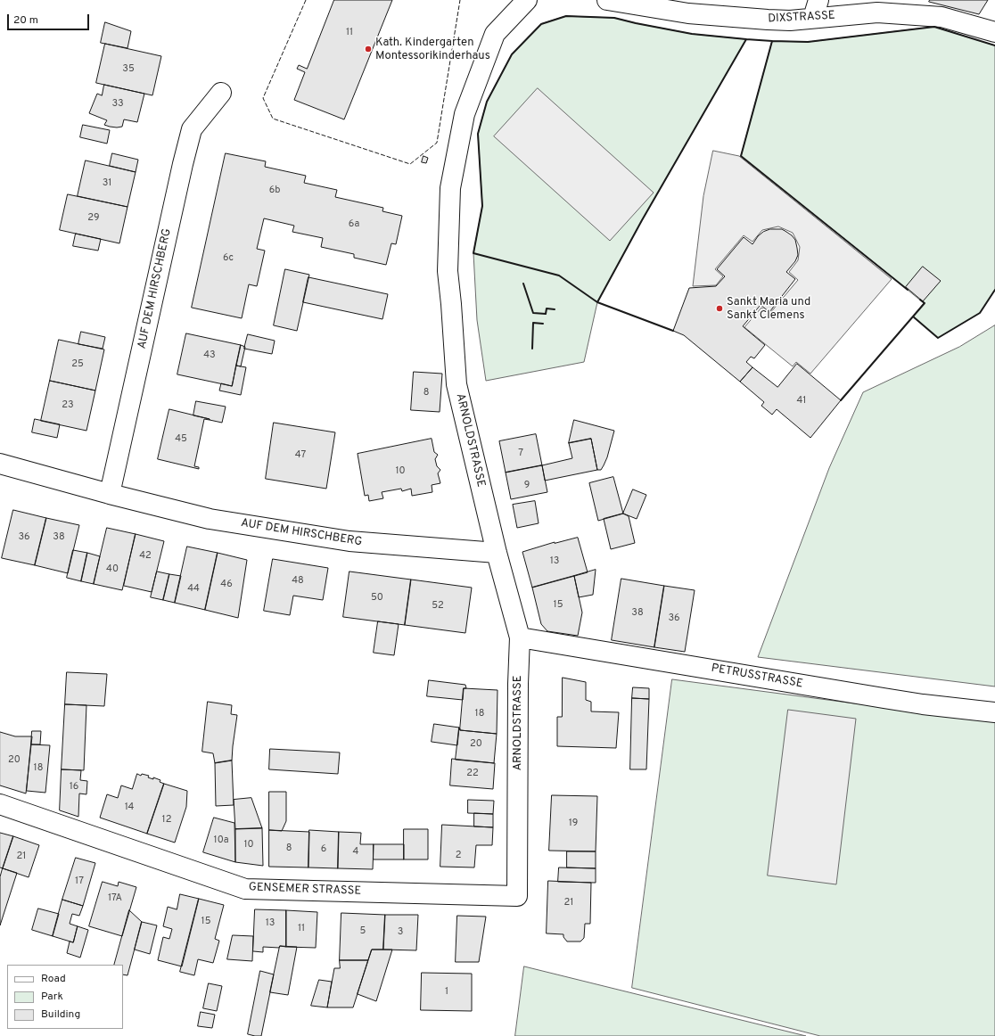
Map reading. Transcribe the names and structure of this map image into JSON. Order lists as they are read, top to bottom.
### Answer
{
  "streets": {
    "street": [
      "DIXSTRASSE",
      "AUF DEM HIRSCHBERG",
      "ARNOLDSTRASSE",
      "PETRUSSTRASSE",
      "GENSEMER STRASSE"
    ]
  },
  "crossings": [
    ["AUF DEM HIRSCHBERG", "ARNOLDSTRASSE"],
    ["ARNOLDSTRASSE", "PETRUSSTRASSE"],
    ["ARNOLDSTRASSE", "GENSEMER STRASSE"]
  ],
  "places": ["Kath. Kindergarten Montessorikinderhaus", "Sankt Maria und Sankt Clemens"],
  "house_numbers": [
    "11",
    "35",
    "33",
    "31",
    "6b",
    "29",
    "6a",
    "6c",
    "43",
    "25",
    "8",
    "41",
    "23",
    "45",
    "7",
    "47",
    "10",
    "9",
    "36",
    "38",
    "42",
    "13",
    "40",
    "48",
    "46",
    "44",
    "50",
    "15",
    "52",
    "38",
    "36",
    "18",
    "20",
    "20",
    "18",
    "22",
    "16",
    "14",
    "12",
    "19",
    "10a",
    "10",
    "8",
    "6",
    "4",
    "2",
    "21",
    "17",
    "17A",
    "21",
    "15",
    "13",
    "11",
    "5",
    "3",
    "1"
  ],
  "legend": ["Road", "Park", "Building"],
  "scale_bar": "20 m"
}
